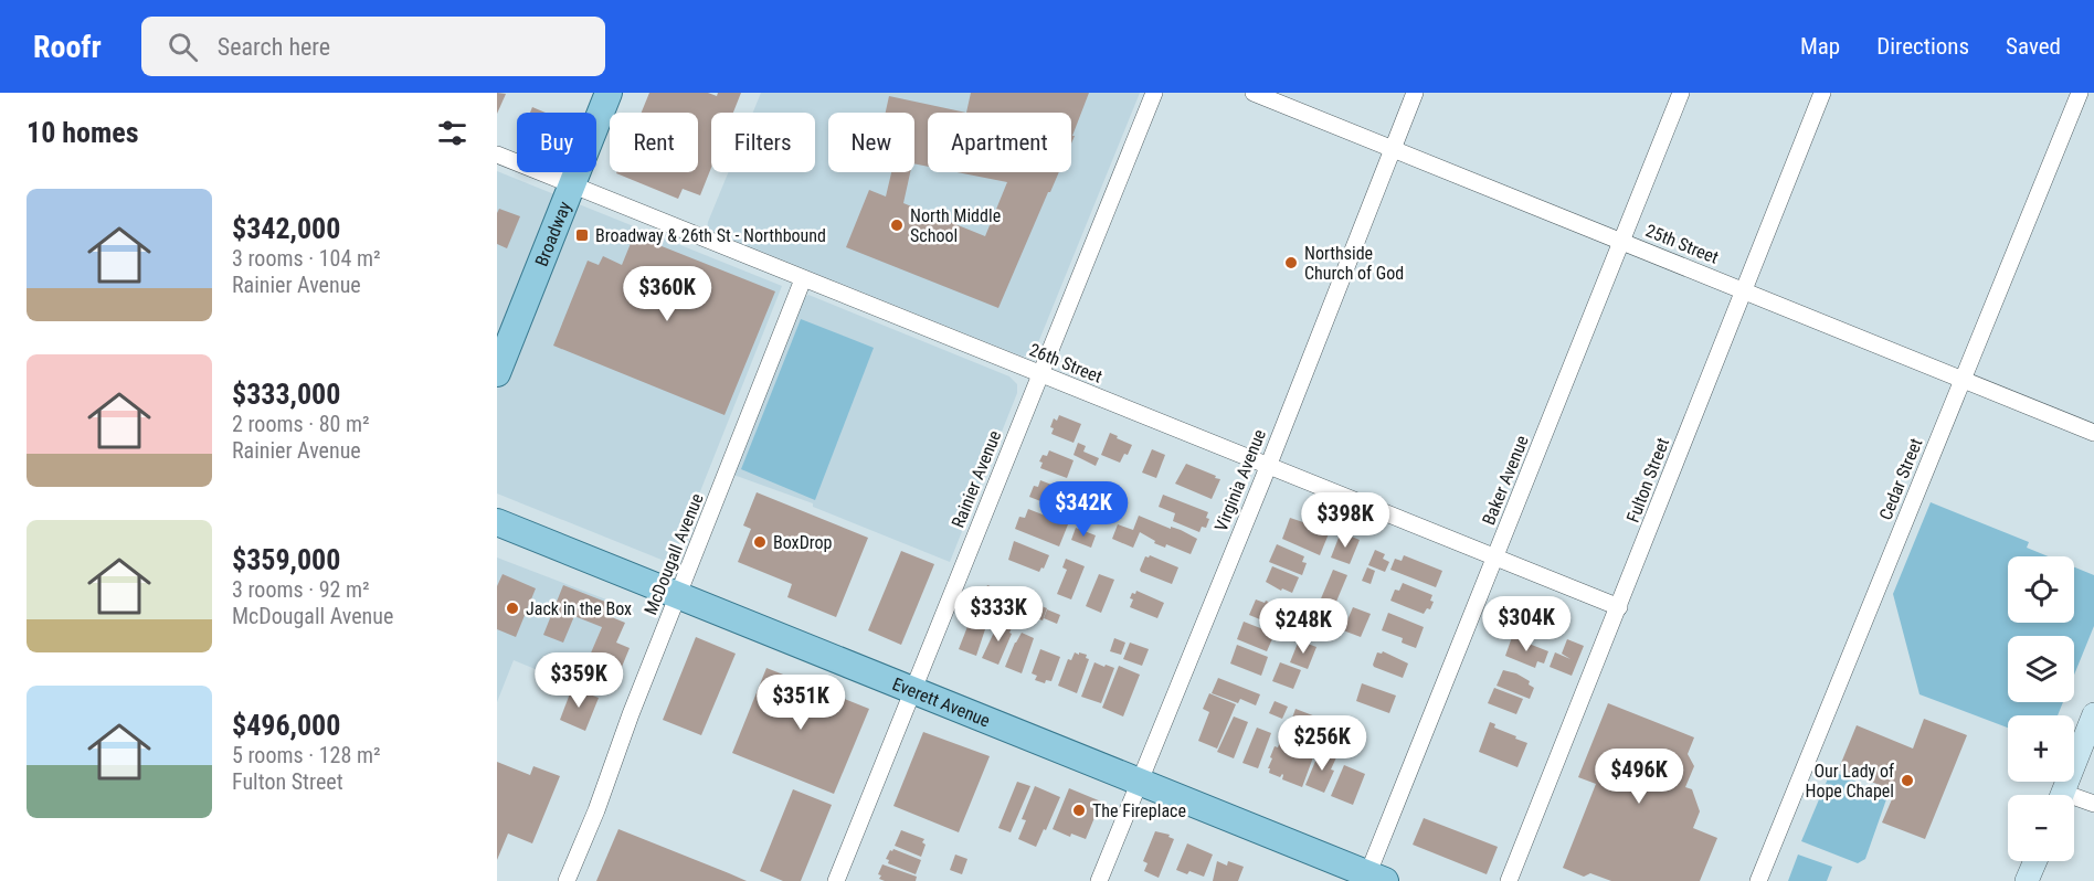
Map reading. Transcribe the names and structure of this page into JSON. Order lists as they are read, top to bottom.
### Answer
{
  "streets": {
    "main road": ["Broadway", "Everett Avenue"],
    "street": [
      "25th Street",
      "26th Street",
      "Rainier Avenue",
      "Cedar Street",
      "Virginia Avenue",
      "Baker Avenue",
      "Fulton Street",
      "McDougall Avenue"
    ]
  },
  "crossings": [
    ["Broadway", "26th Street"],
    ["25th Street", "Cedar Street"],
    ["25th Street", "Virginia Avenue"],
    ["25th Street", "Baker Avenue"],
    ["25th Street", "Fulton Street"],
    ["26th Street", "Rainier Avenue"],
    ["26th Street", "Virginia Avenue"],
    ["26th Street", "Baker Avenue"],
    ["26th Street", "Fulton Street"],
    ["26th Street", "McDougall Avenue"],
    ["Rainier Avenue", "Everett Avenue"],
    ["Virginia Avenue", "Everett Avenue"],
    ["Baker Avenue", "Everett Avenue"],
    ["McDougall Avenue", "Everett Avenue"]
  ],
  "places": {
    "other": [
      "North Middle School",
      "Northside Church of God",
      "BoxDrop",
      "Jack in the Box",
      "Our Lady of Hope Chapel",
      "The Fireplace"
    ],
    "transit": ["Broadway & 26th St - Northbound"]
  },
  "page": {
    "header": "Roofr",
    "search": "Search here",
    "nav": ["Map", "Directions", "Saved"],
    "heading": "10 homes",
    "chip": [
      "Buy",
      "Rent",
      "Filters",
      "New",
      "Apartment"
    ],
    "list": [
      {
        "name": "$342,000",
        "note": "3 rooms · 104 m² · Rainier Avenue"
      },
      {
        "name": "$333,000",
        "note": "2 rooms · 80 m² · Rainier Avenue"
      },
      {
        "name": "$359,000",
        "note": "3 rooms · 92 m² · McDougall Avenue"
      },
      {
        "name": "$496,000",
        "note": "5 rooms · 128 m² · Fulton Street"
      }
    ],
    "price": [
      "$360K",
      "$342K",
      "$398K",
      "$333K",
      "$304K",
      "$248K",
      "$359K",
      "$351K",
      "$256K",
      "$496K"
    ],
    "map_buttons": ["+", "−"]
  }
}
